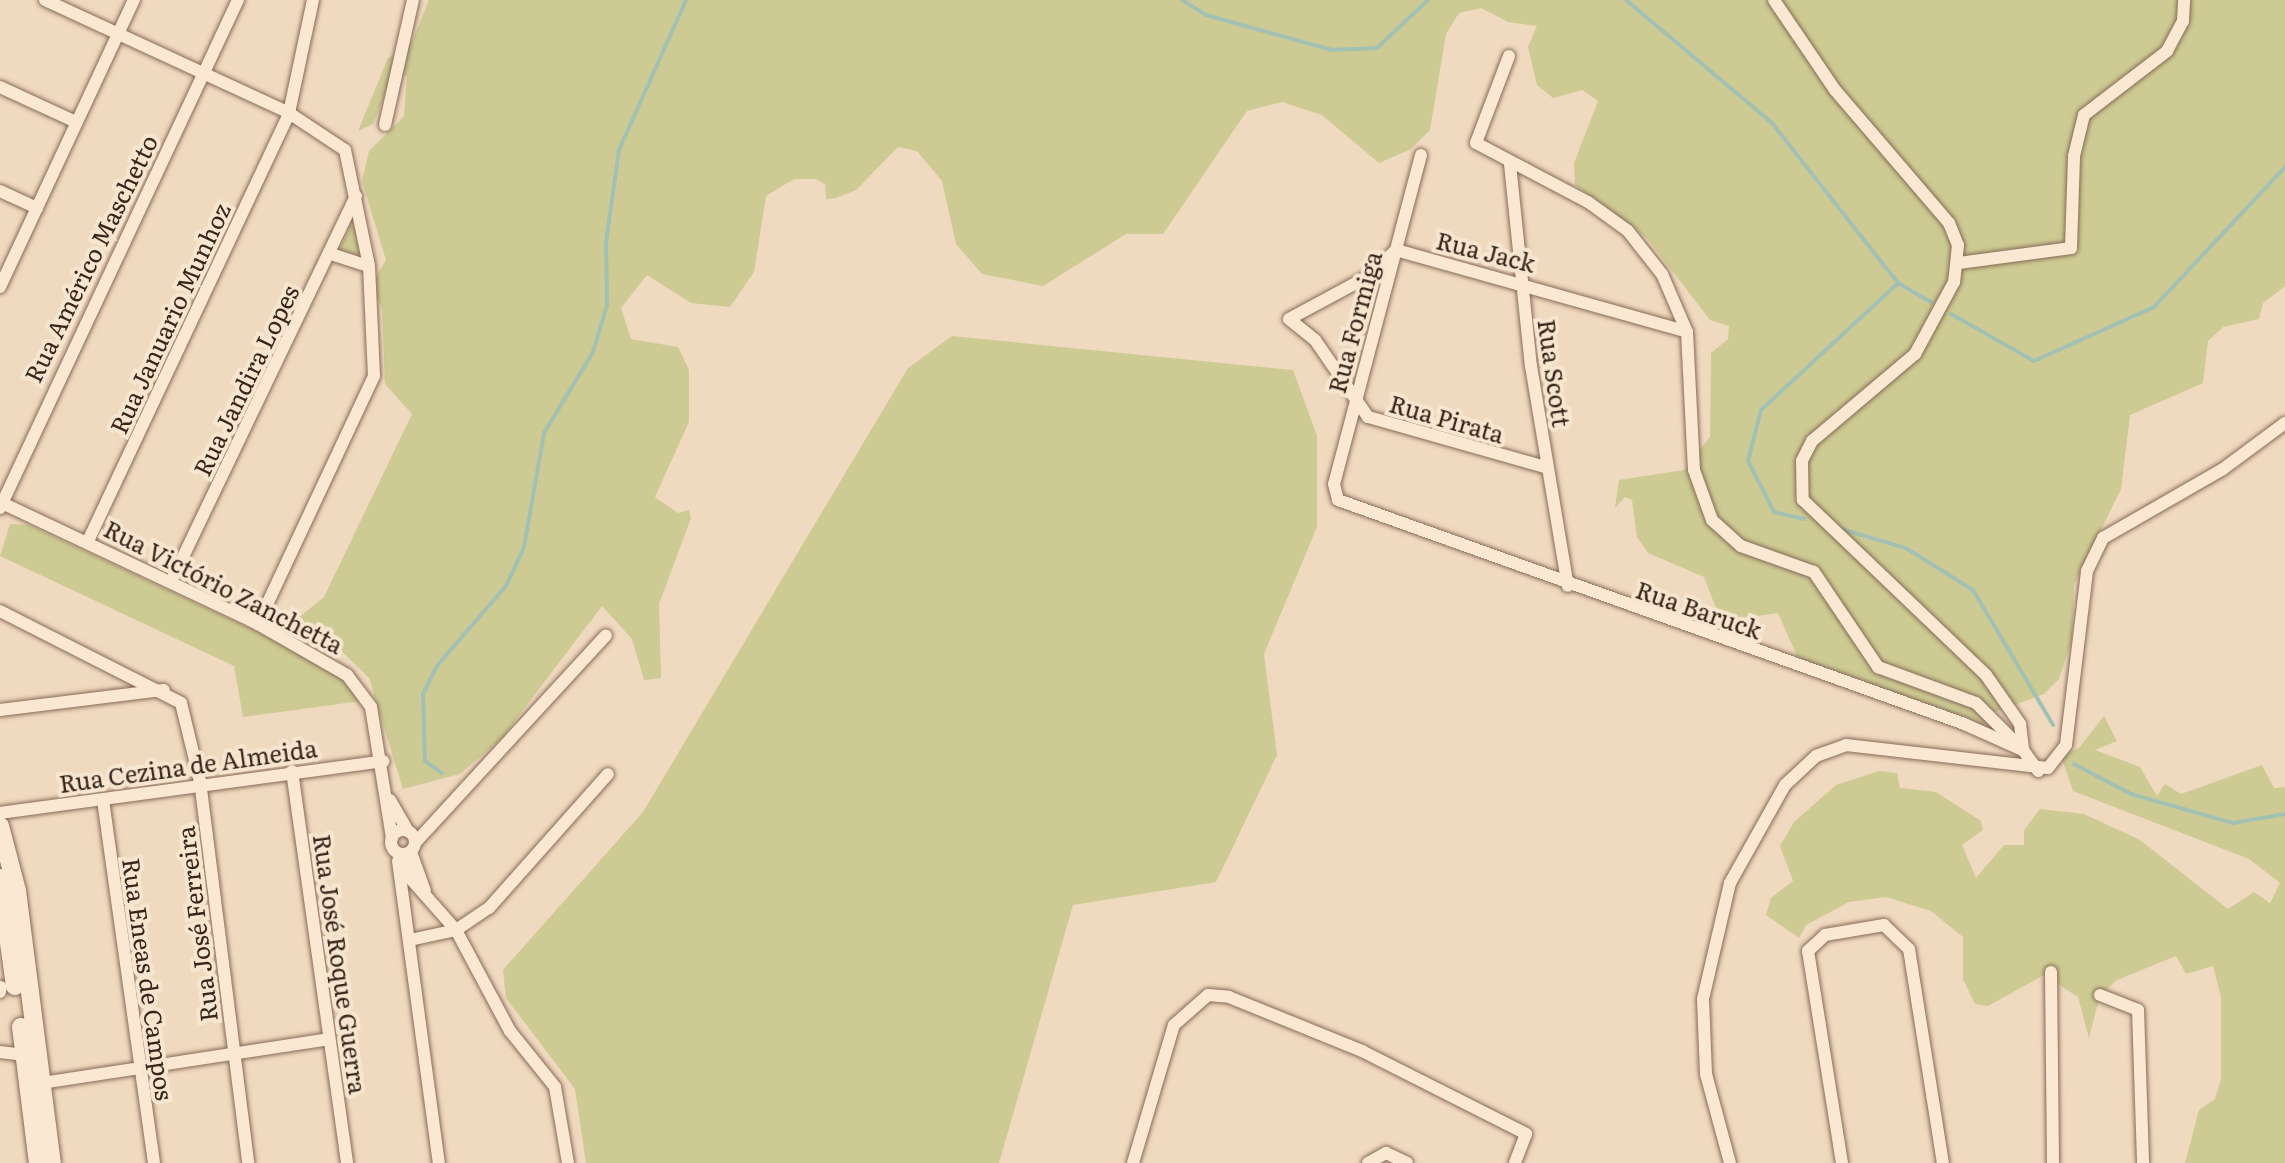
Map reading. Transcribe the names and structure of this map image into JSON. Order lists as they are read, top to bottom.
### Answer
{
  "streets": {
    "street": [
      "Rua Jack",
      "Rua Américo Maschetto",
      "Rua Januario Munhoz",
      "Rua Formiga",
      "Rua Scott",
      "Rua Jandira Lopes",
      "Rua Pirata",
      "Rua Victório Zanchetta",
      "Rua Baruck",
      "Rua Cezina de Almeida",
      "Rua José Ferreira",
      "Rua José Roque Guerra",
      "Rua Eneas de Campos"
    ]
  },
  "crossings": [
    ["Rua Jack", "Rua Formiga"],
    ["Rua Jack", "Rua Scott"],
    ["Rua Jack", "Rua Pirata"],
    ["Rua Américo Maschetto", "Rua Victório Zanchetta"],
    ["Rua Januario Munhoz", "Rua Victório Zanchetta"],
    ["Rua Formiga", "Rua Pirata"],
    ["Rua Formiga", "Rua Baruck"],
    ["Rua Scott", "Rua Pirata"],
    ["Rua Scott", "Rua Baruck"],
    ["Rua Jandira Lopes", "Rua Victório Zanchetta"],
    ["Rua Victório Zanchetta", "Rua Cezina de Almeida"],
    ["Rua Cezina de Almeida", "Rua José Ferreira"],
    ["Rua Cezina de Almeida", "Rua José Roque Guerra"],
    ["Rua Cezina de Almeida", "Rua Eneas de Campos"]
  ]
}
